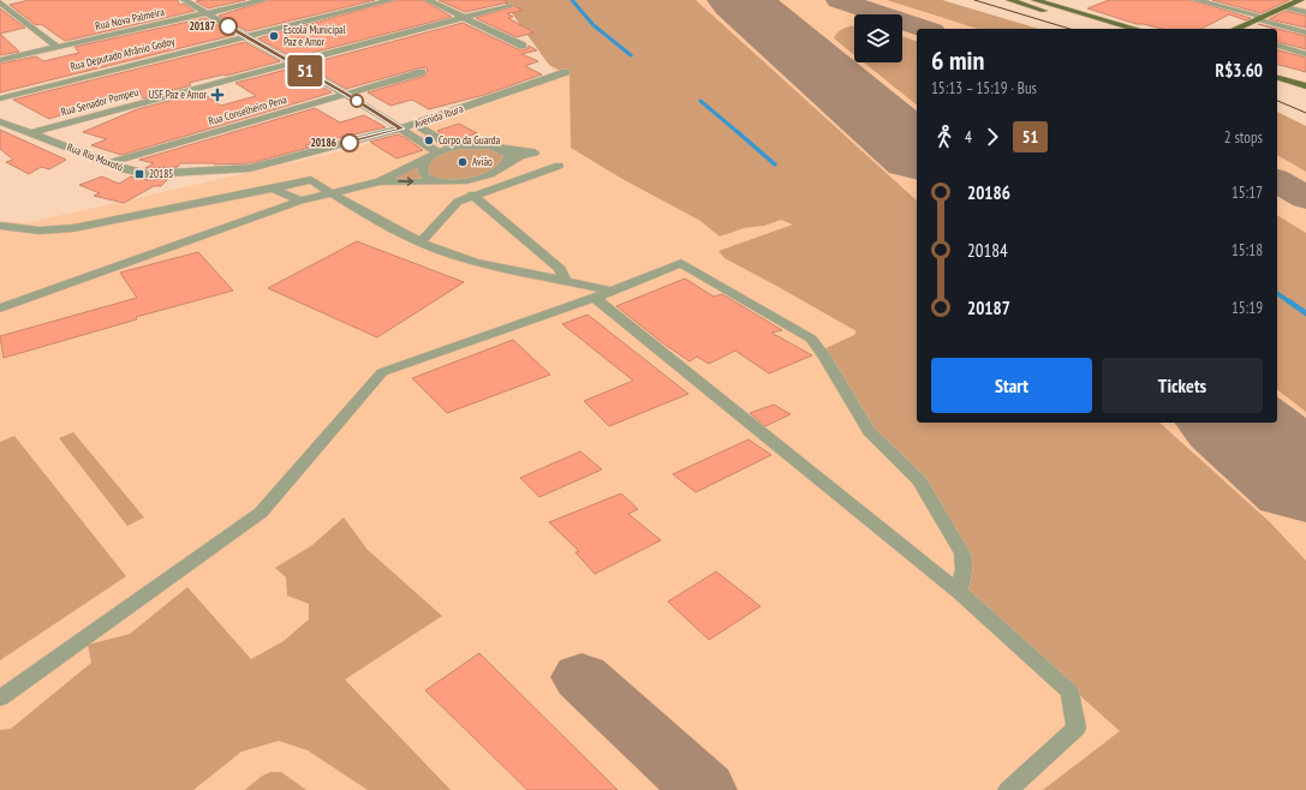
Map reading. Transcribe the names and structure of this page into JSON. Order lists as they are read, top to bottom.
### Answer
{
  "streets": {
    "street": [
      "Rua Nova Palmeira",
      "Rua Deputado Afrânio Godoy",
      "Rua Senador Pompeu",
      "Rua Conselheiro Pena",
      "Avenida Ibura",
      "Rua Rio Moxotó"
    ]
  },
  "crossings": [
    ["Rua Senador Pompeu", "Rua Rio Moxotó"],
    ["Rua Conselheiro Pena", "Rua Rio Moxotó"],
    ["Avenida Ibura", "Rua Rio Moxotó"]
  ],
  "places": {
    "other": [
      "20187",
      "Escola Municipal Paz e Amor",
      "Corpo da Guarda",
      "20186",
      "Avião"
    ],
    "health": ["USF Paz e Amor"],
    "transit": ["20185"]
  },
  "lines": ["bus line 51"],
  "page": {
    "on_map": "51",
    "heading": ["6 min", "15:13 – 15:19 · Bus", "R$3.60"],
    "legs": ["4", "51", "2 stops"],
    "list": [
      {
        "name": "20186",
        "value": "15:17"
      },
      {
        "name": "20184",
        "value": "15:18"
      },
      {
        "name": "20187",
        "value": "15:19"
      }
    ],
    "buttons": ["Start", "Tickets"]
  }
}
